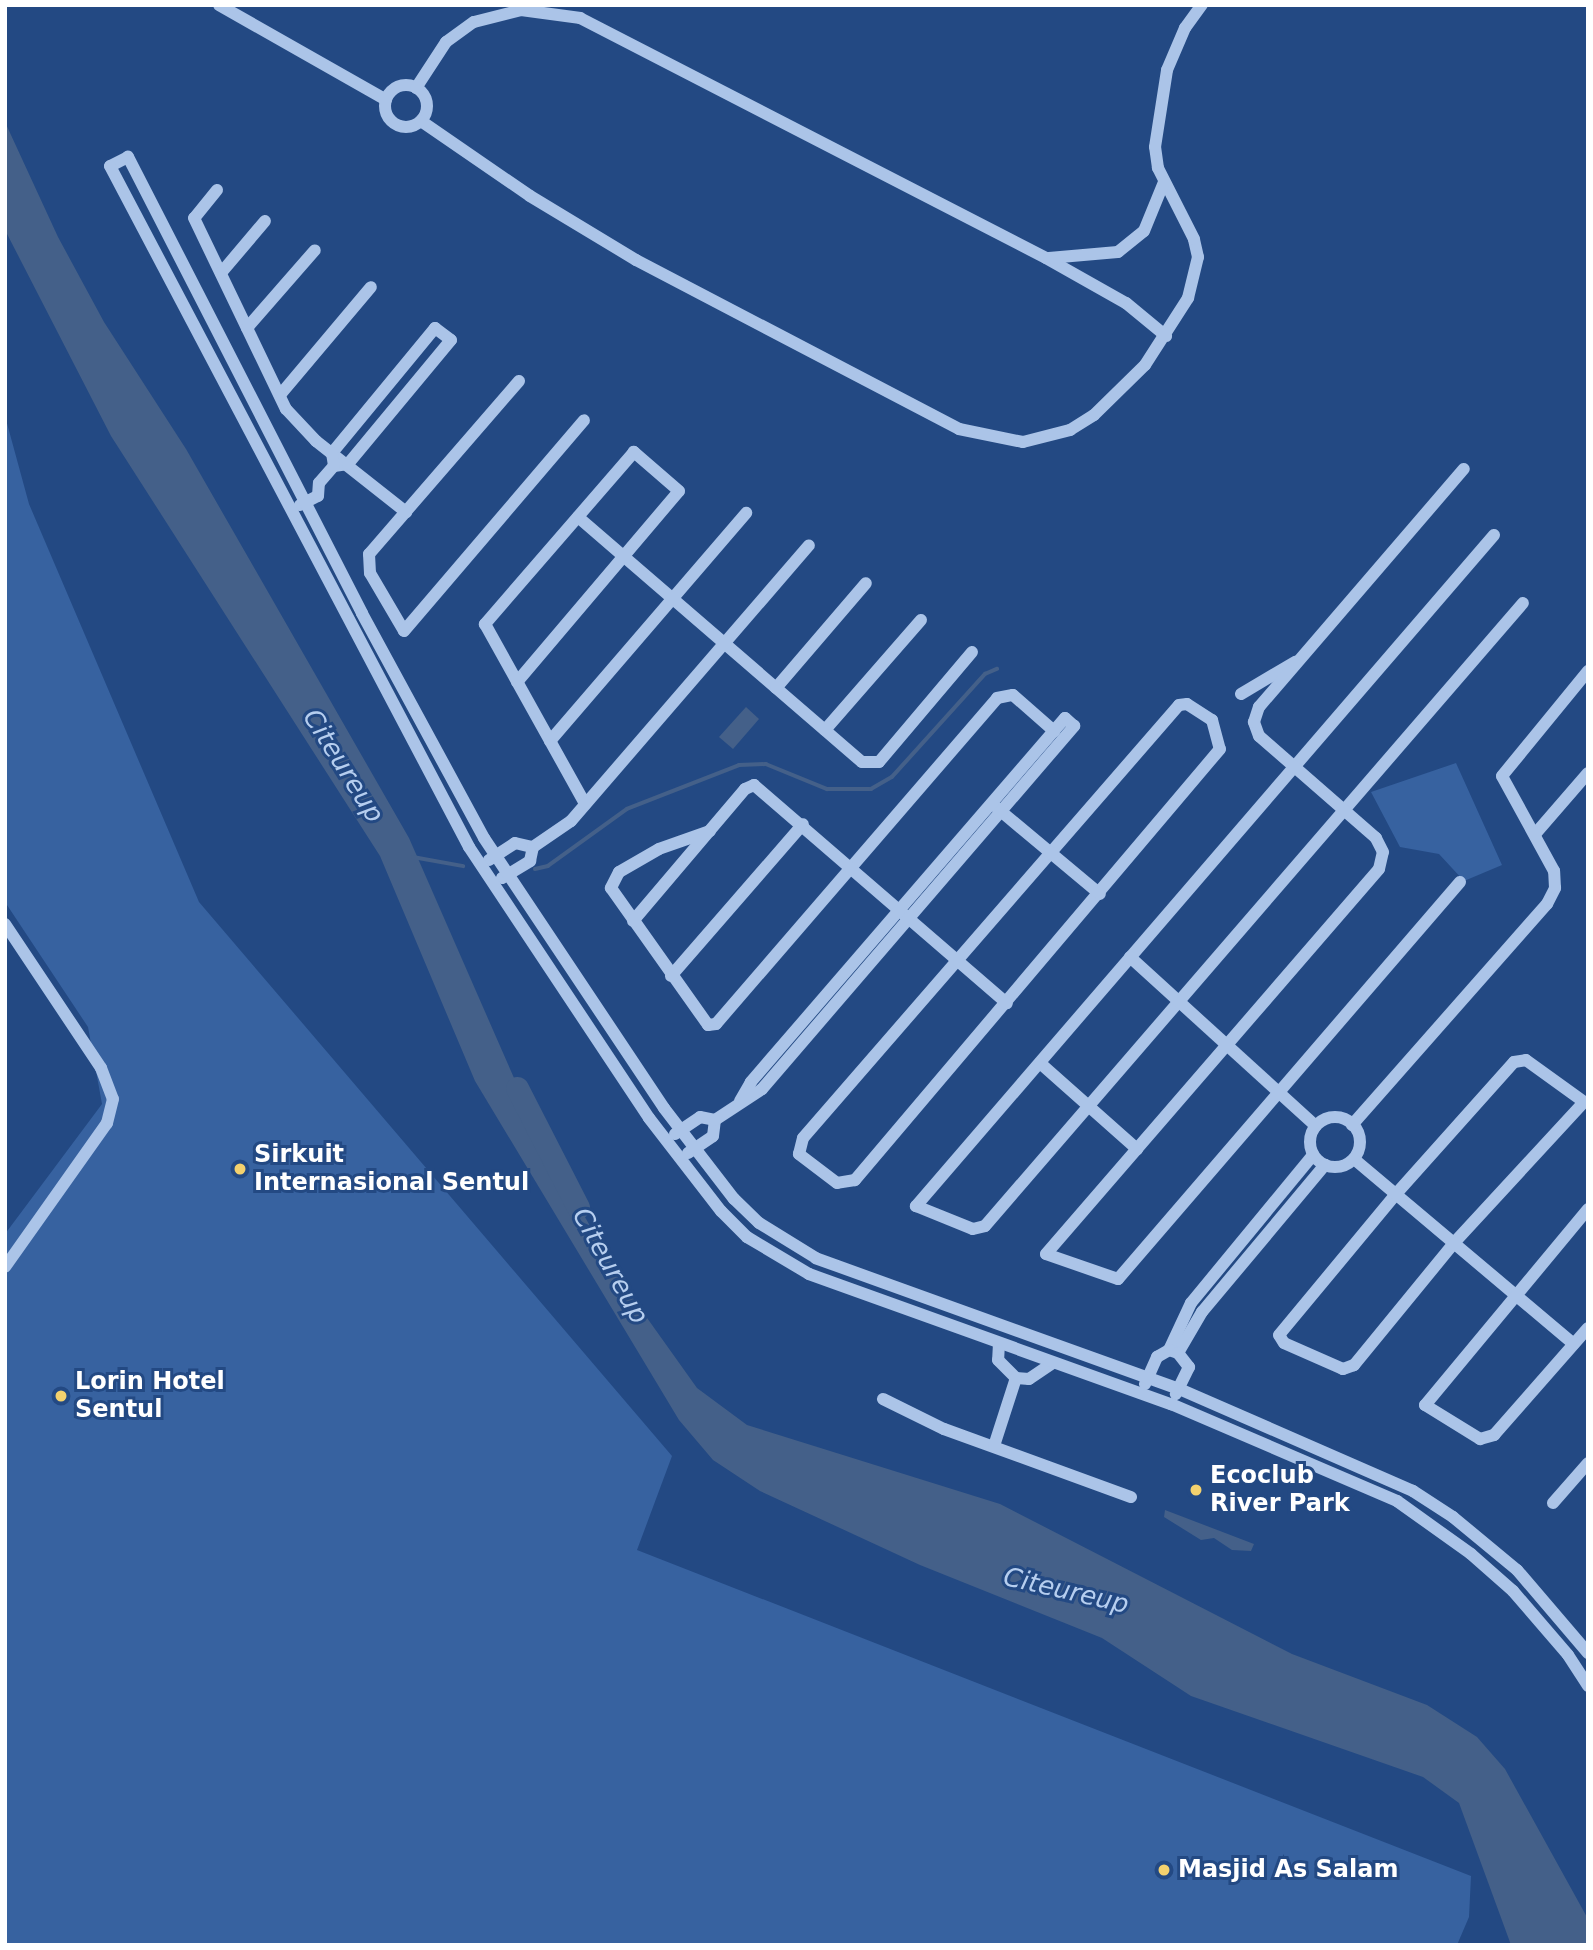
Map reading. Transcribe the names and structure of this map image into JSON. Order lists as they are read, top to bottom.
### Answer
{
  "water": ["Citeureup"],
  "places": [
    "Sirkuit Internasional Sentul",
    "Lorin Hotel Sentul",
    "Ecoclub River Park",
    "Masjid As Salam"
  ]
}
